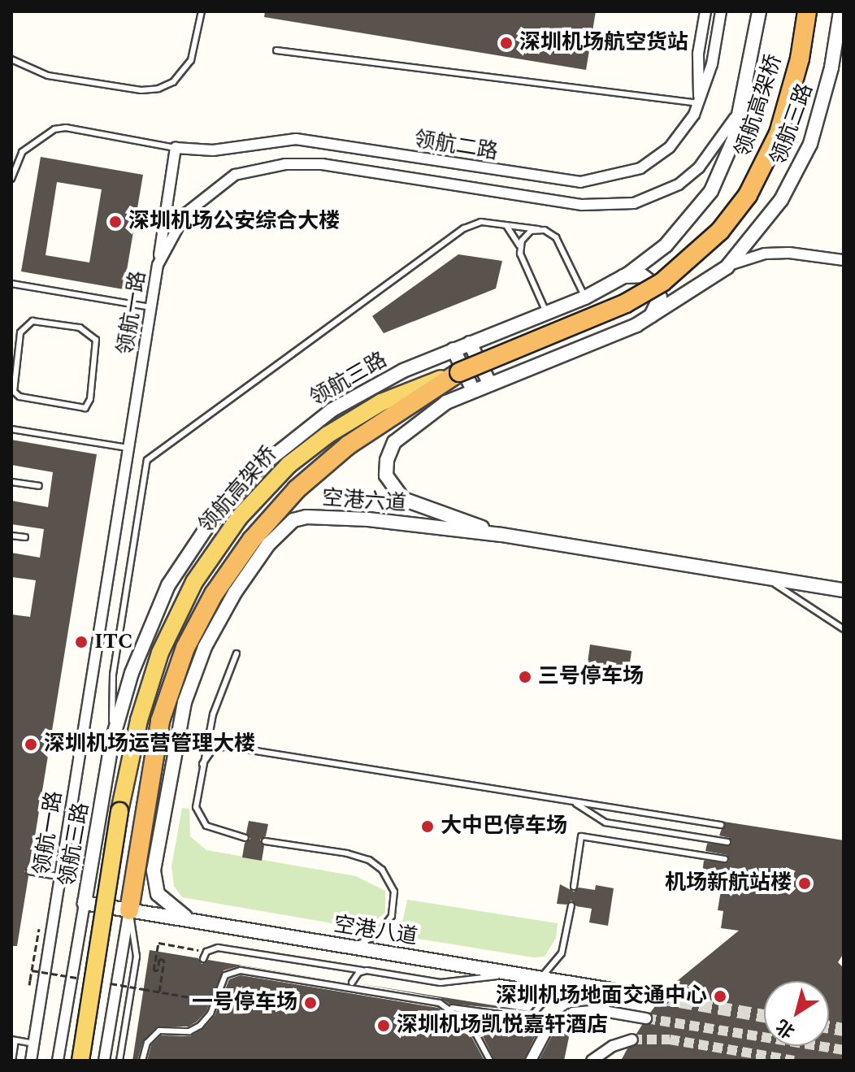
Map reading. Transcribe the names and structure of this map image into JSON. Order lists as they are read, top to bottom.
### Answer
{
  "streets": {
    "highway": ["领航高架桥"],
    "street": [
      "领航三路",
      "领航二路",
      "领航一路",
      "空港六道",
      "空港八道"
    ]
  },
  "crossings": [
    ["领航三路", "领航一路"],
    ["领航三路", "空港六道"],
    ["领航三路", "空港八道"],
    ["空港六道", "空港八道"]
  ],
  "places": [
    "深圳机场航空货站",
    "深圳机场公安综合大楼",
    "ITC",
    "三号停车场",
    "深圳机场运营管理大楼",
    "大中巴停车场",
    "机场新航站楼",
    "深圳机场地面交通中心",
    "一号停车场",
    "深圳机场凯悦嘉轩酒店"
  ],
  "north": "bottom left"
}
